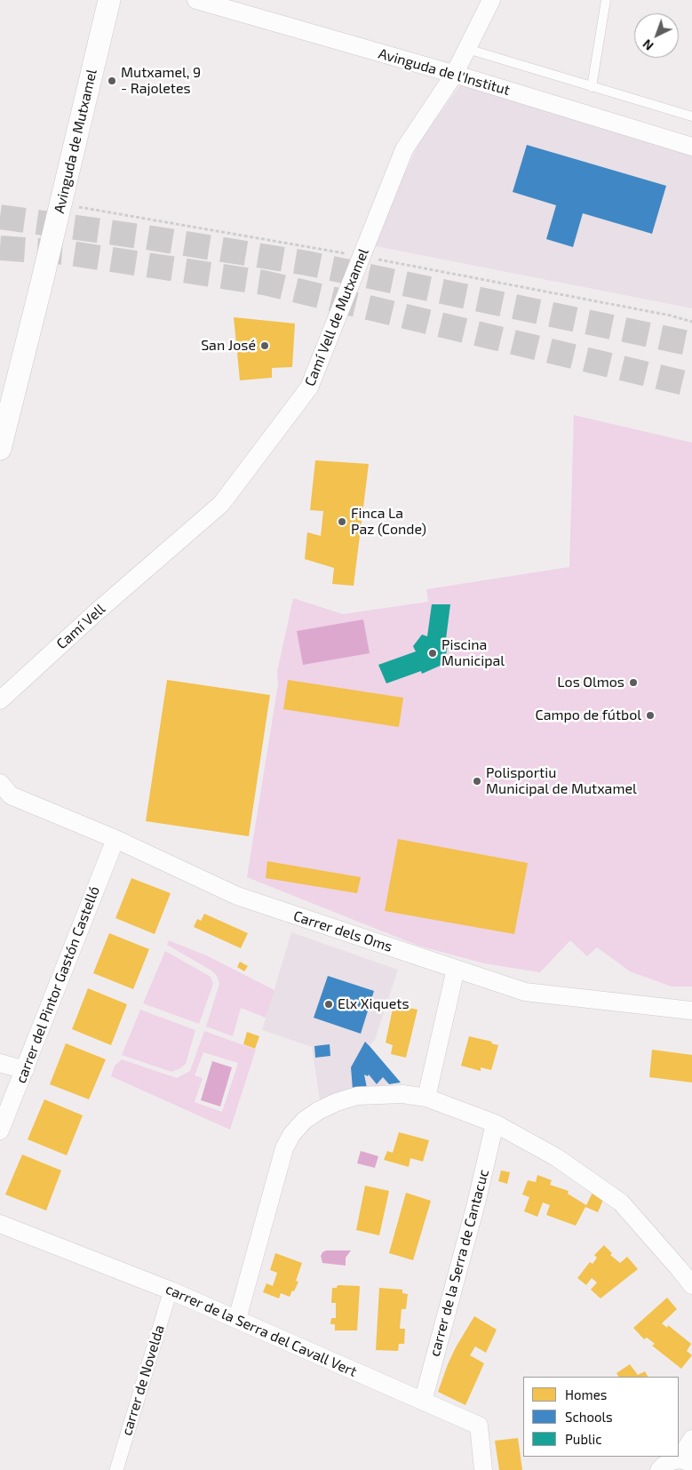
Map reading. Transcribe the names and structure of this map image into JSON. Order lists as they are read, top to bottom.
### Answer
{
  "streets": {
    "street": [
      "Avinguda de l'Institut",
      "Avinguda de Mutxamel",
      "Camí Vell de Mutxamel",
      "Camí Vell",
      "Carrer dels Oms",
      "carrer del Pintor Gastón Castelló",
      "carrer de la Serra de Cantacuc",
      "carrer de la Serra del Cavall Vert",
      "carrer de Novelda"
    ]
  },
  "crossings": [
    ["Avinguda de l'Institut", "Camí Vell de Mutxamel"],
    ["Camí Vell de Mutxamel", "Camí Vell"],
    ["Carrer dels Oms", "carrer del Pintor Gastón Castelló"],
    ["carrer de la Serra de Cantacuc", "carrer de la Serra del Cavall Vert"],
    ["carrer de la Serra del Cavall Vert", "carrer de Novelda"]
  ],
  "places": [
    "Mutxamel, 9 - Rajoletes",
    "San José",
    "Finca La Paz (Conde)",
    "Piscina Municipal",
    "Los Olmos",
    "Campo de fútbol",
    "Polisportiu Municipal de Mutxamel",
    "Elx Xiquets"
  ],
  "legend": ["Homes", "Schools", "Public"],
  "north": "bottom left"
}
